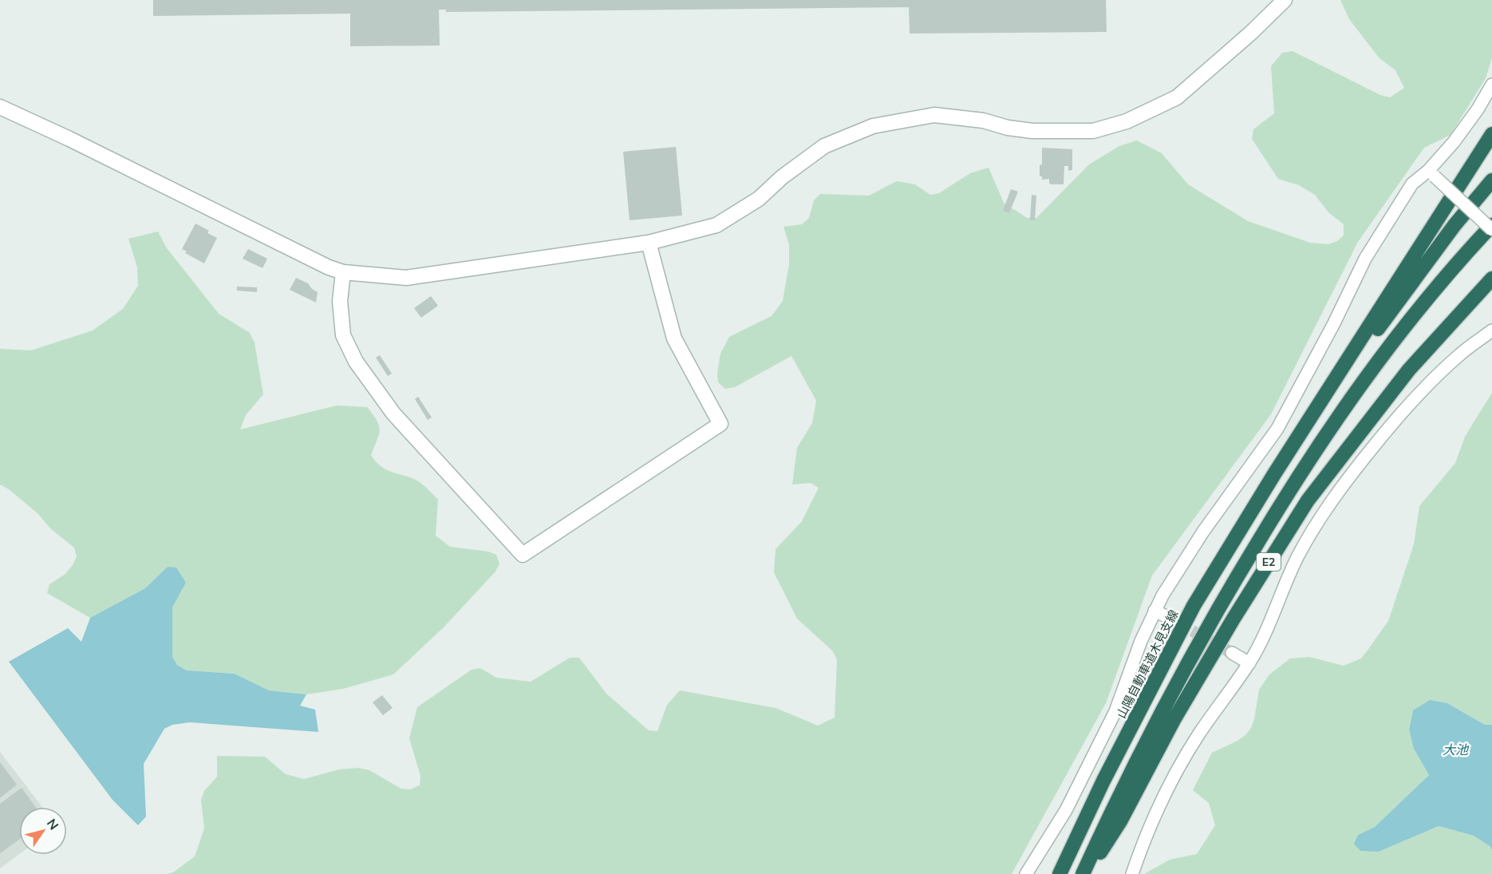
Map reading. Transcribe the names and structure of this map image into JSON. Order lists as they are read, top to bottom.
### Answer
{
  "streets": {
    "highway": ["E2", "山陽自動車道木見支線"]
  },
  "water": ["大池"],
  "north": "top right"
}
